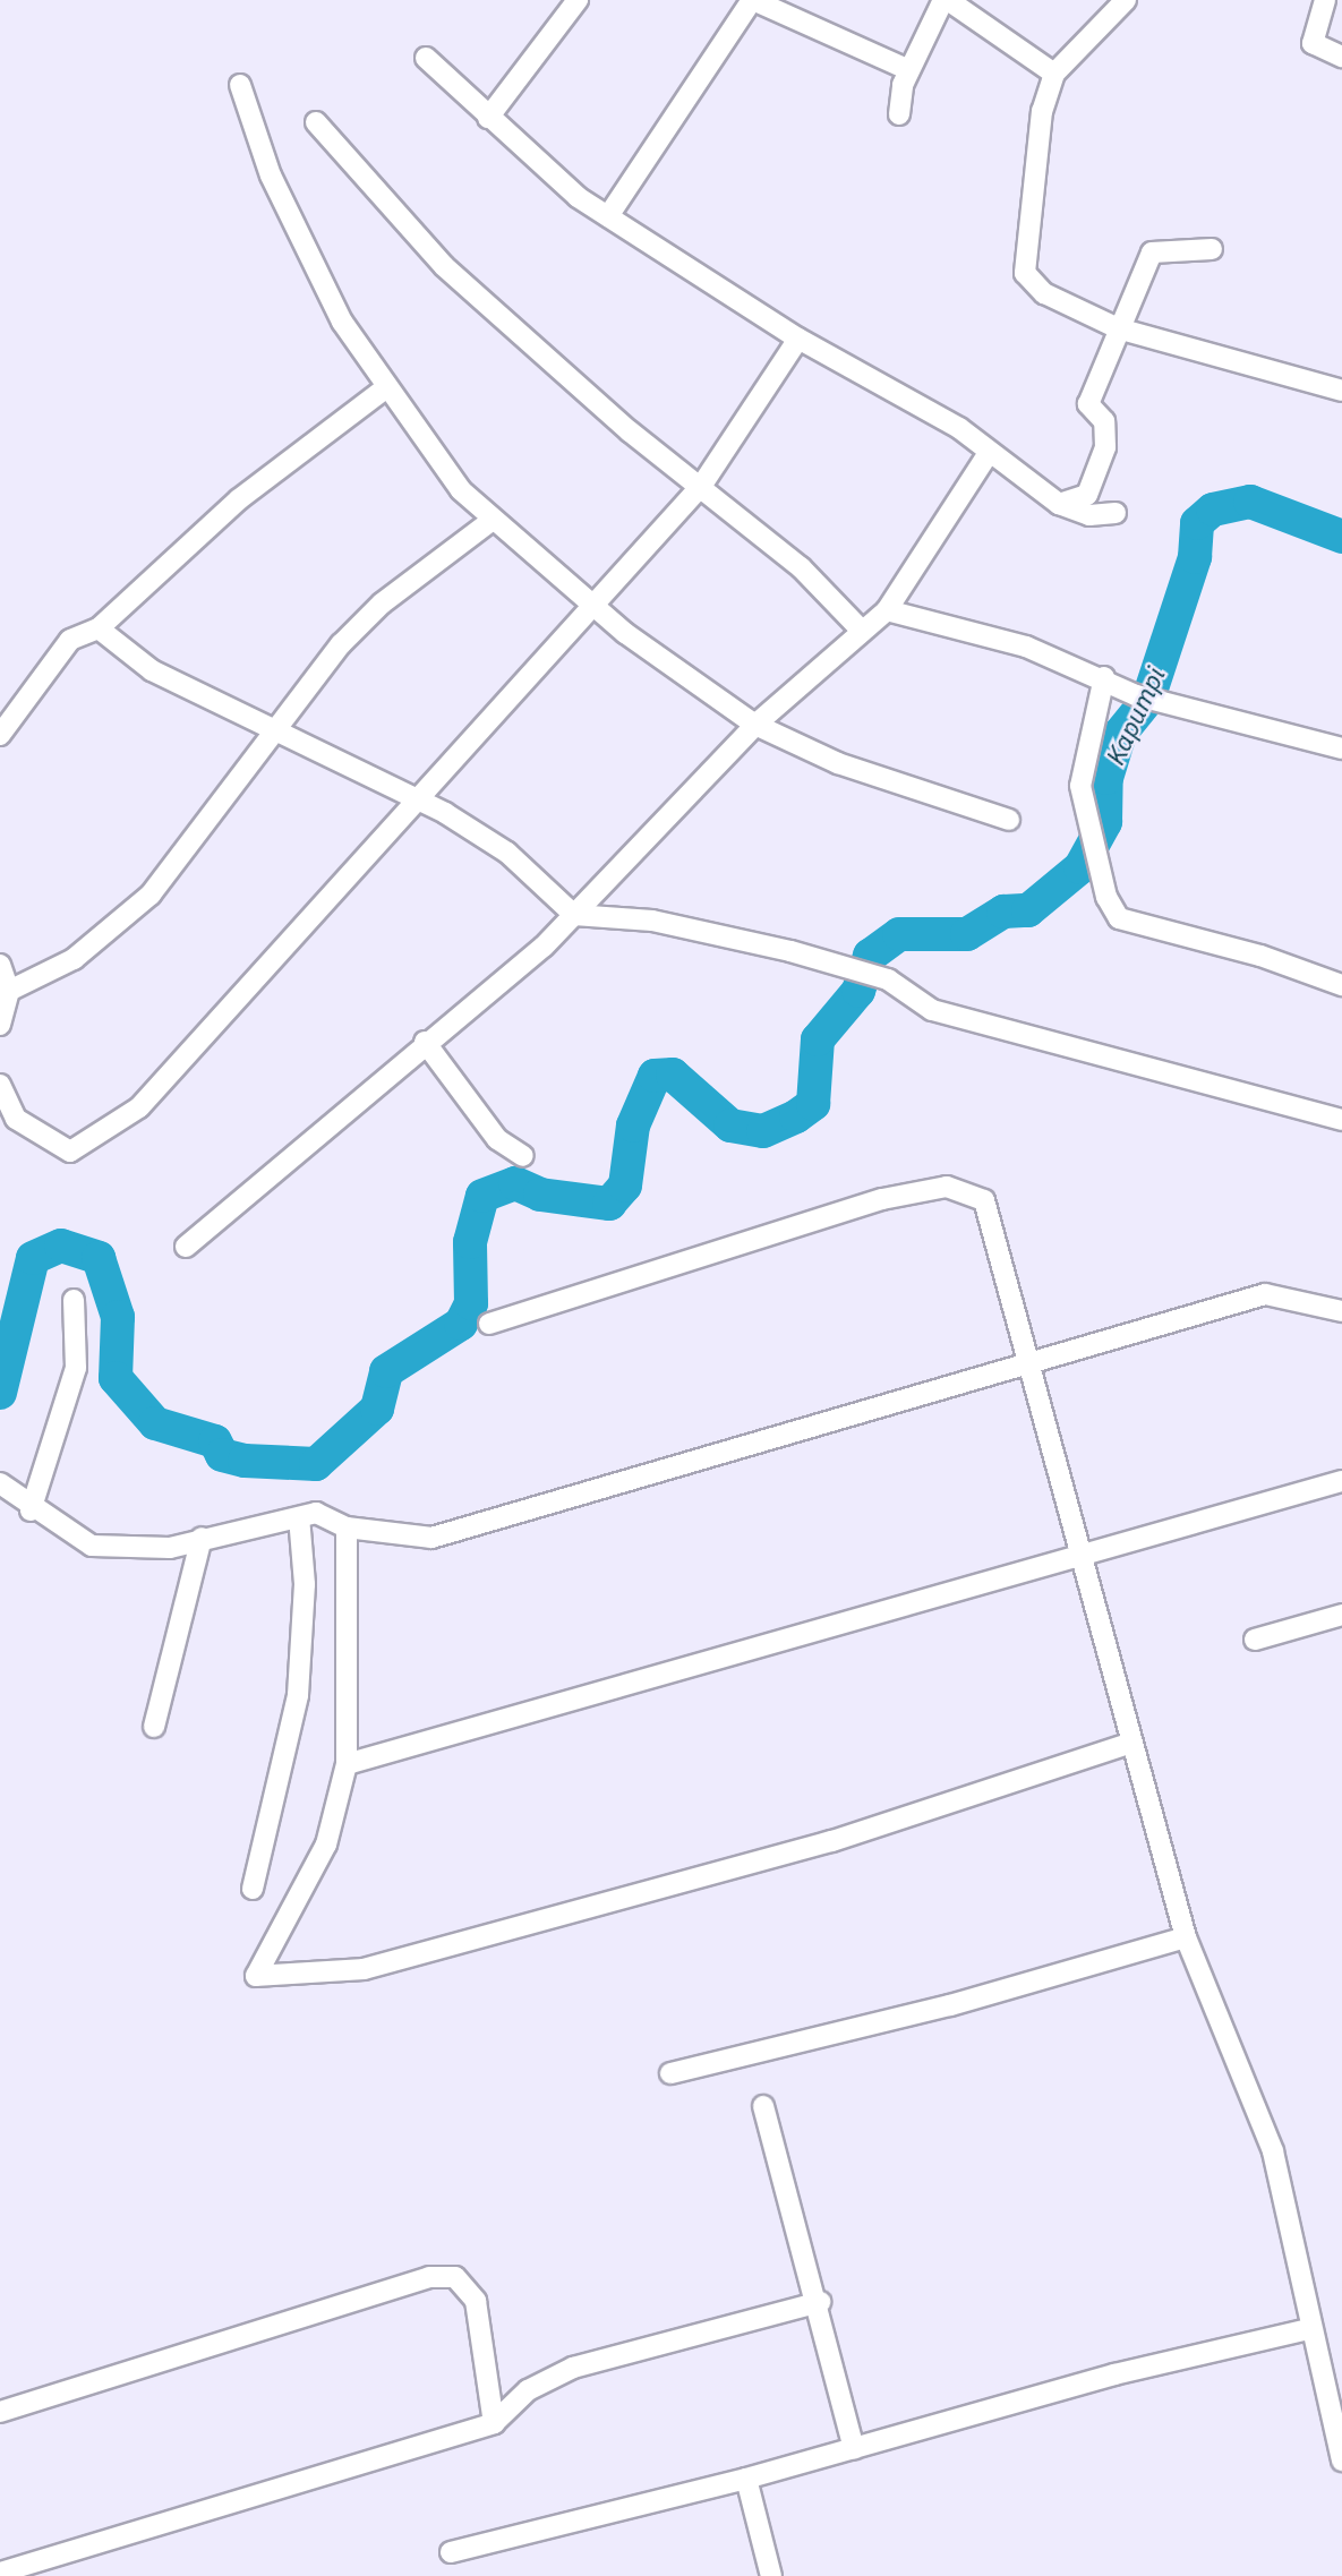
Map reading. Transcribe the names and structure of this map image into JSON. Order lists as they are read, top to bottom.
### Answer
{
  "water": ["Kapumpi"]
}
